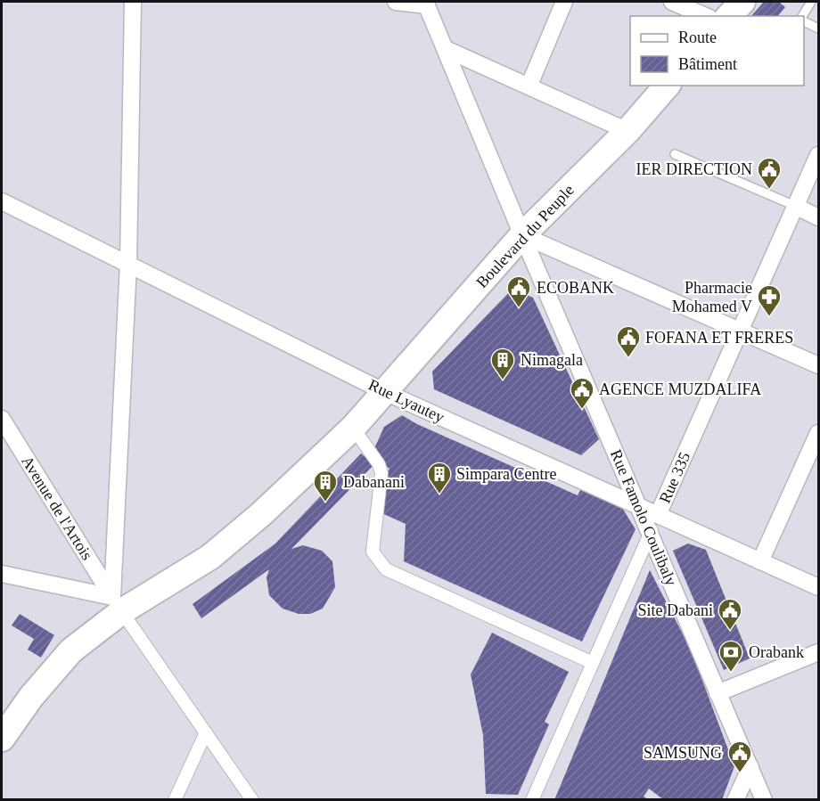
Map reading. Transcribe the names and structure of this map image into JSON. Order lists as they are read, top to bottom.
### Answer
{
  "streets": {
    "main road": ["Boulevard du Peuple"],
    "street": [
      "Rue Lyautey",
      "Rue 335",
      "Avenue de l'Artois",
      "Rue Famolo Coulibaly"
    ]
  },
  "crossings": [
    ["Boulevard du Peuple", "Rue Lyautey"],
    ["Boulevard du Peuple", "Avenue de l'Artois"],
    ["Boulevard du Peuple", "Rue Famolo Coulibaly"],
    ["Rue Lyautey", "Rue 335"],
    ["Rue Lyautey", "Rue Famolo Coulibaly"],
    ["Rue 335", "Rue Famolo Coulibaly"]
  ],
  "places": {
    "public building": [
      "IER DIRECTION",
      "ECOBANK",
      "FOFANA ET FRERES",
      "AGENCE MUZDALIFA",
      "Site Dabani",
      "SAMSUNG"
    ],
    "pharmacy": ["Pharmacie Mohamed V"],
    "building": ["Nimagala", "Simpara Centre", "Dabanani"],
    "bank": ["Orabank"]
  },
  "legend": ["Route", "Bâtiment"]
}
